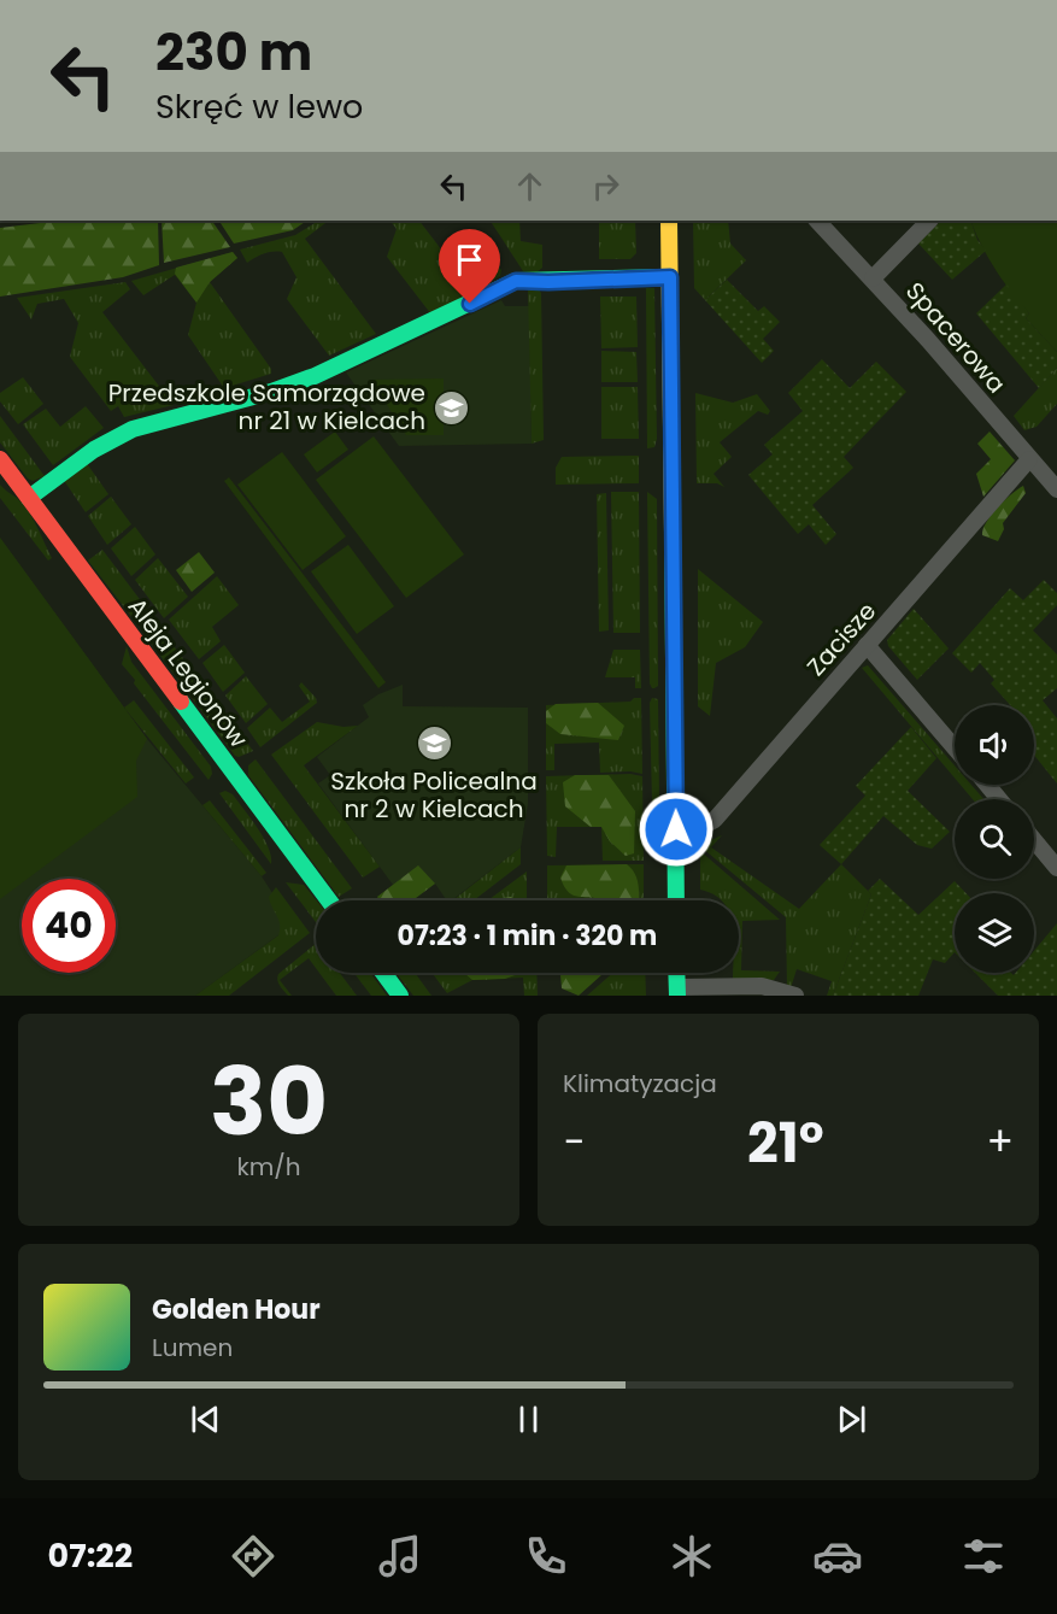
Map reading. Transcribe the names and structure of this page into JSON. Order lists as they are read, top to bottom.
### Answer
{
  "streets": {
    "street": ["Spacerowa", "Zacisze", "Aleja Legionów"]
  },
  "crossings": [
    ["Spacerowa", "Zacisze"]
  ],
  "places": {
    "school or university": ["Przedszkole Samorządowe nr 21 w Kielcach", "Szkoła Policealna nr 2 w Kielcach"]
  },
  "page": {
    "turn": ["230 m", "Skręć w lewo"],
    "limit": "40",
    "trip": "07:23 · 1 min · 320 m",
    "tile": [
      ["30", "km/h"],
      "Klimatyzacja"
    ],
    "heat": ["−", "21°", "+"],
    "song": ["Golden Hour", "Lumen"],
    "tabs": "07:22"
  }
}
